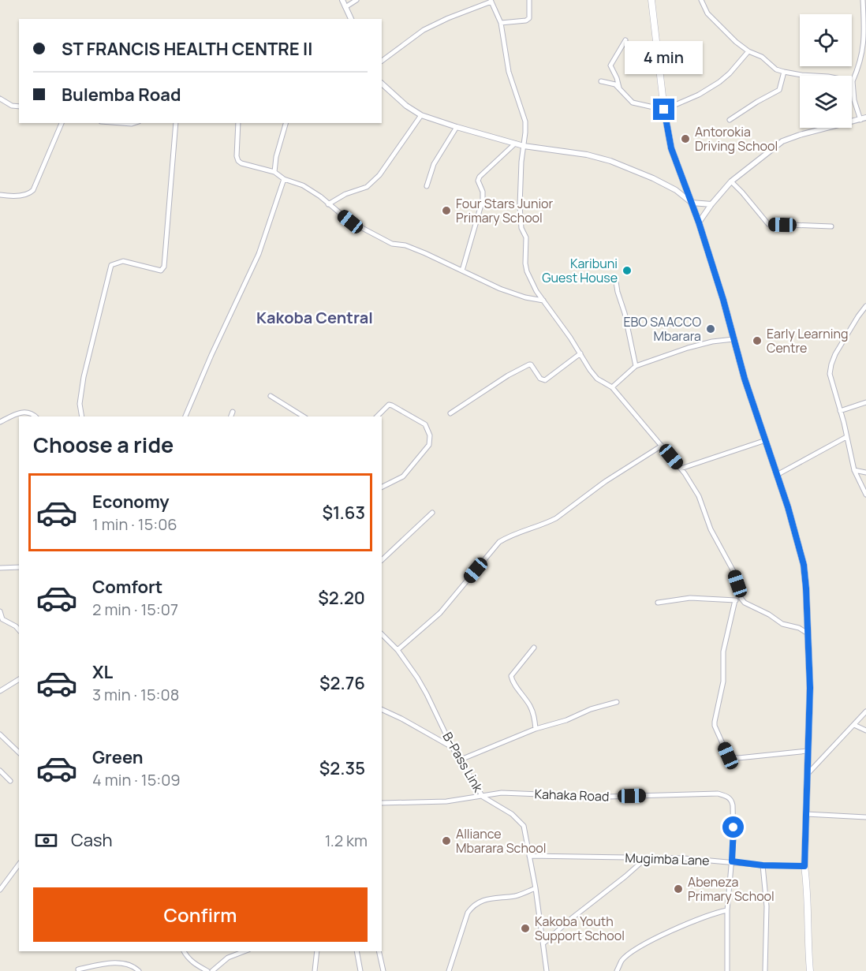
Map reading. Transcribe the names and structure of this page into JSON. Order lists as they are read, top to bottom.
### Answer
{
  "streets": {
    "street": ["B-Pass Link", "Kahaka Road", "Mugimba Lane"]
  },
  "crossings": [
    ["B-Pass Link", "Kahaka Road"],
    ["B-Pass Link", "Mugimba Lane"],
    ["Kahaka Road", "Mugimba Lane"]
  ],
  "districts": ["Kakoba Central"],
  "places": [
    "Antorokia Driving School",
    "Four Stars Junior Primary School",
    "Karibuni Guest House",
    "EBO SAACCO Mbarara",
    "Early Learning Centre",
    "Alliance Mbarara School",
    "Abeneza Primary School",
    "Kakoba Youth Support School"
  ],
  "page": {
    "banner": ["ST FRANCIS HEALTH CENTRE II", "Bulemba Road"],
    "bubble": "4 min",
    "heading": "Choose a ride",
    "list": [
      {
        "name": "Economy",
        "note": "1 min · 15:06",
        "value": "$1.63"
      },
      {
        "name": "Comfort",
        "note": "2 min · 15:07",
        "value": "$2.20"
      },
      {
        "name": "XL",
        "note": "3 min · 15:08",
        "value": "$2.76"
      },
      {
        "name": "Green",
        "note": "4 min · 15:09",
        "value": "$2.35"
      }
    ],
    "pay": ["Cash", "1.2 km"],
    "buttons": "Confirm"
  }
}
